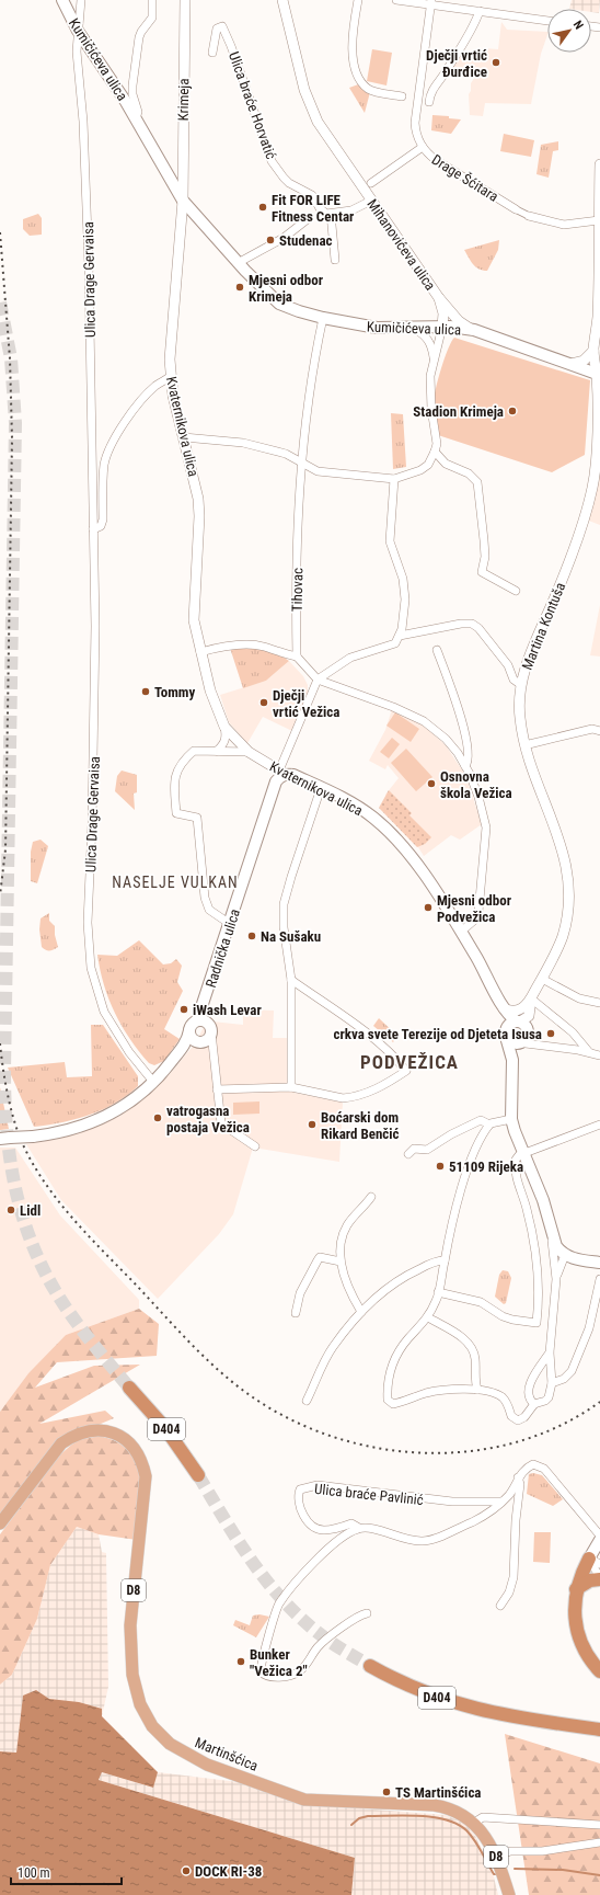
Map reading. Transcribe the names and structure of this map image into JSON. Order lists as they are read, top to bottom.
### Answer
{
  "streets": {
    "highway": ["D404"],
    "main road": [
      "Kumičićeva ulica",
      "Kvaternikova ulica",
      "Radnička ulica",
      "D8",
      "Martinšćica"
    ],
    "street": [
      "Krimeja",
      "Ulica braće Horvatić",
      "Drage Šćitara",
      "Mihanovićeva ulica",
      "Ulica Drage Gervaisa",
      "Tihovac",
      "Martina Kontuša",
      "Ulica braće Pavlinić"
    ]
  },
  "crossings": [
    ["Kumičićeva ulica", "Krimeja"],
    ["Kumičićeva ulica", "Mihanovićeva ulica"],
    ["Kumičićeva ulica", "Ulica Drage Gervaisa"],
    ["Kumičićeva ulica", "Kvaternikova ulica"],
    ["Kumičićeva ulica", "Tihovac"],
    ["Kumičićeva ulica", "Martina Kontuša"],
    ["Krimeja", "Kvaternikova ulica"],
    ["Drage Šćitara", "Martina Kontuša"],
    ["Ulica Drage Gervaisa", "Radnička ulica"],
    ["Kvaternikova ulica", "Martina Kontuša"],
    ["Kvaternikova ulica", "Radnička ulica"],
    ["D8", "Martinšćica"]
  ],
  "districts": ["NASELJE VULKAN", "PODVEŽICA"],
  "places": [
    "Dječji vrtić Đurđice",
    "Fit FOR LIFE Fitness Centar",
    "Studenac",
    "Mjesni odbor Krimeja",
    "Stadion Krimeja",
    "Tommy",
    "Dječji vrtić Vežica",
    "Osnovna škola Vežica",
    "Mjesni odbor Podvežica",
    "Na Sušaku",
    "iWash Levar",
    "crkva svete Terezije od Djeteta Isusa",
    "vatrogasna postaja Vežica",
    "Boćarski dom Rikard Benčić",
    "51109 Rijeka",
    "Lidl",
    "Bunker \"Vežica 2\"",
    "TS Martinšćica",
    "DOCK RI-38"
  ],
  "scale_bar": "100 m",
  "north": "top right"
}
